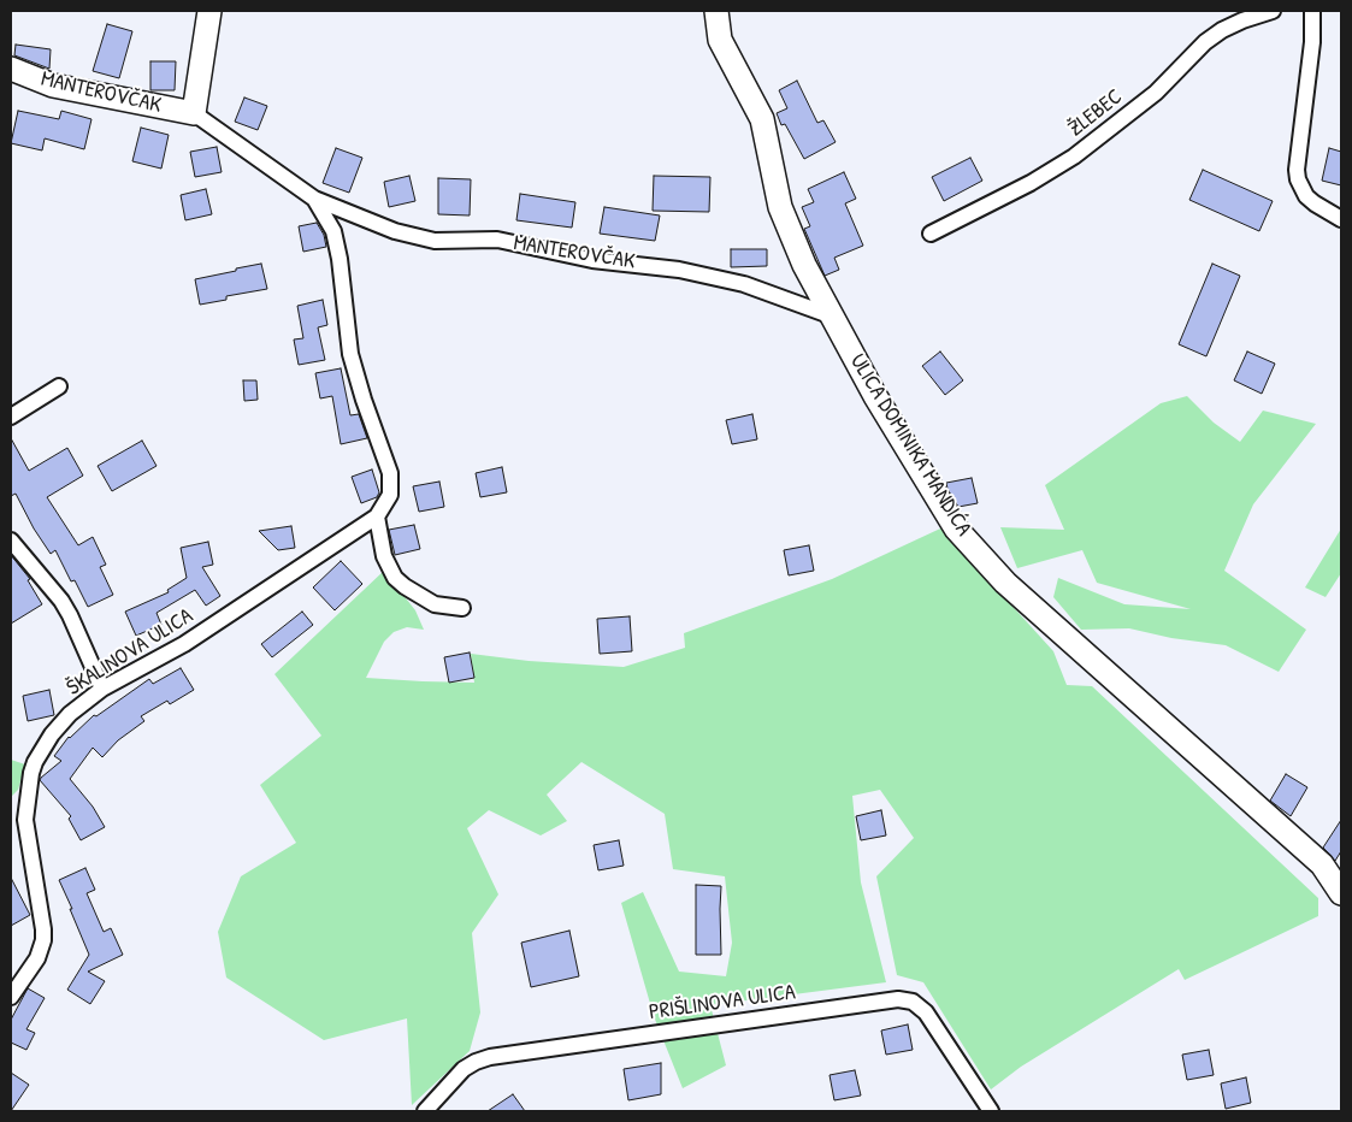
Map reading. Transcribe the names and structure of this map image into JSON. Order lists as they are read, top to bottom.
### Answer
{
  "streets": {
    "street": [
      "MANTEROVČAK",
      "ŽLEBEC",
      "ULICA DOMINIKA MANDIĆA",
      "ŠKALINOVA ULICA",
      "PRIŠLINOVA ULICA"
    ]
  },
  "crossings": [
    ["MANTEROVČAK", "ULICA DOMINIKA MANDIĆA"],
    ["MANTEROVČAK", "ŠKALINOVA ULICA"]
  ]
}
